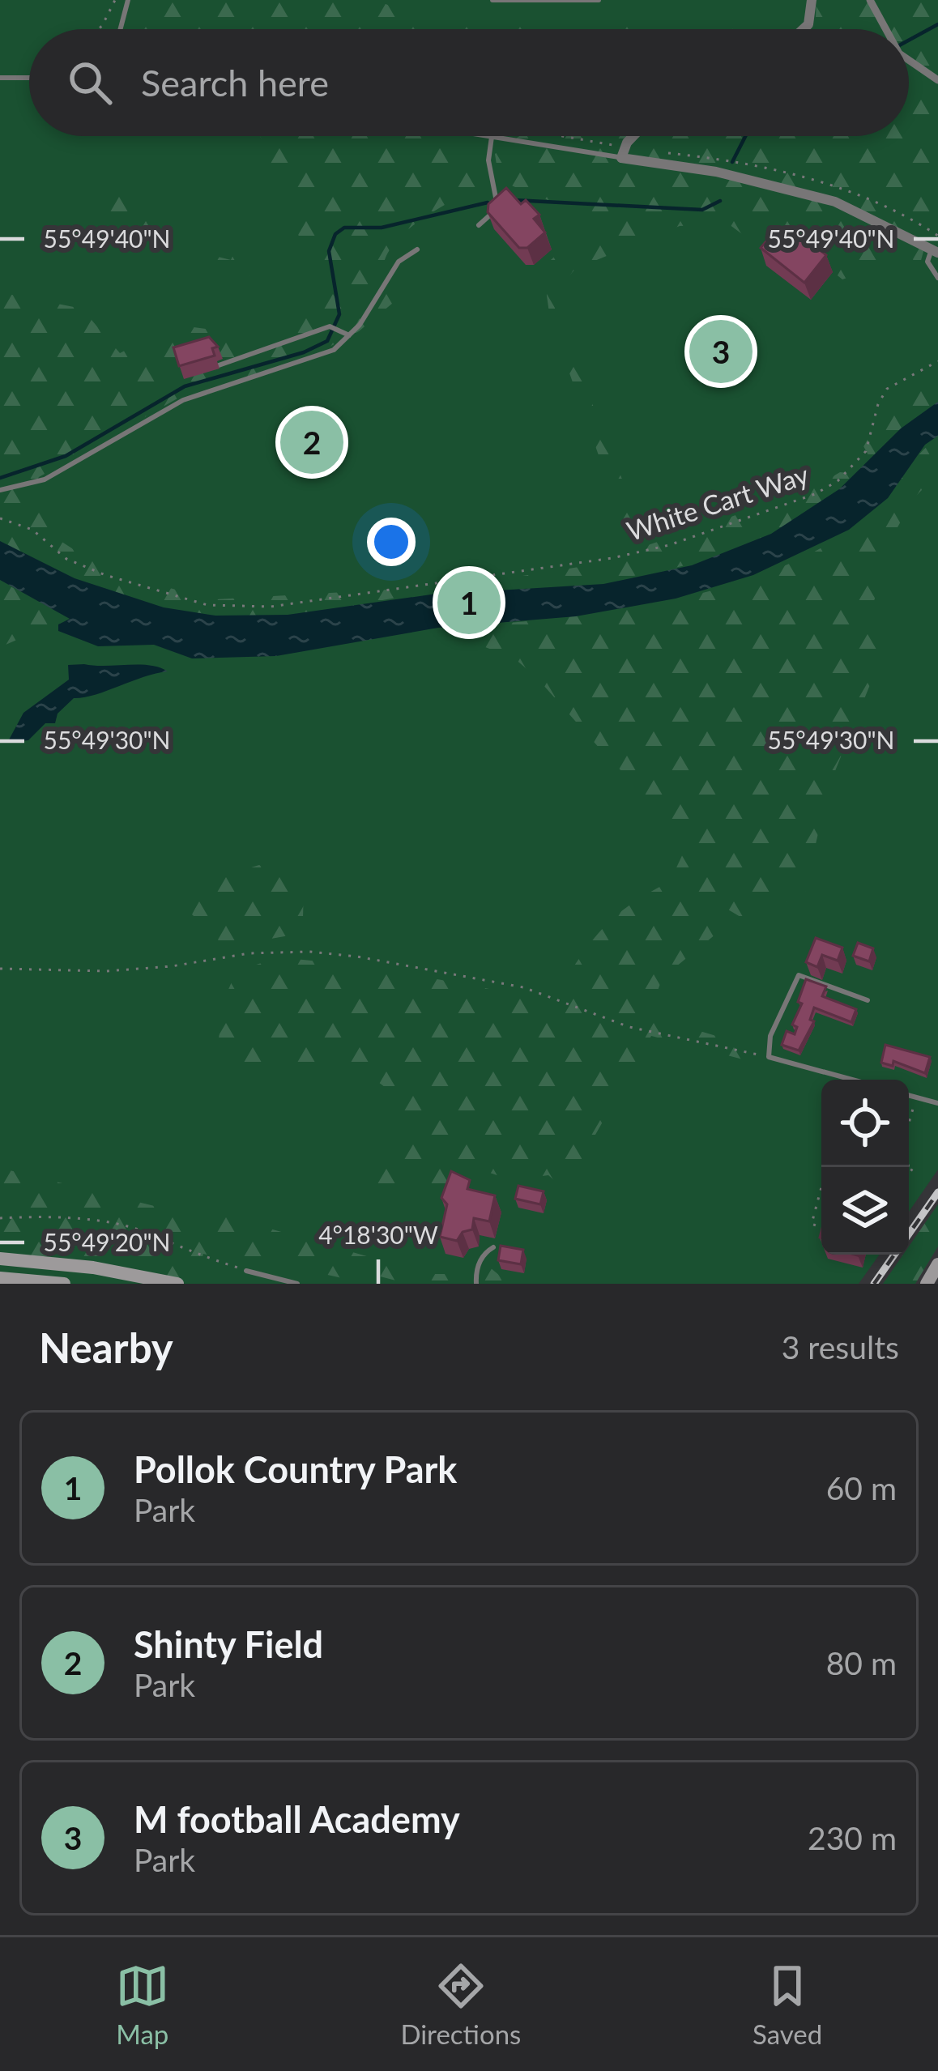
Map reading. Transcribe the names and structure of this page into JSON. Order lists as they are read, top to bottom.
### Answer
{
  "streets": {
    "path": ["White Cart Way"]
  },
  "page": {
    "search": "Search here",
    "pins": ["3", "2", "1"],
    "heading": ["Nearby", "3 results"],
    "list": [
      {
        "mark": "1",
        "name": "Pollok Country Park",
        "note": "Park",
        "value": "60 m"
      },
      {
        "mark": "2",
        "name": "Shinty Field",
        "note": "Park",
        "value": "80 m"
      },
      {
        "mark": "3",
        "name": "M football Academy",
        "note": "Park",
        "value": "230 m"
      }
    ],
    "nav": ["Map", "Directions", "Saved"]
  },
  "coordinates": [
    "55°49'40\"N",
    "55°49'30\"N",
    "4°18'30\"W",
    "55°49'20\"N"
  ]
}
